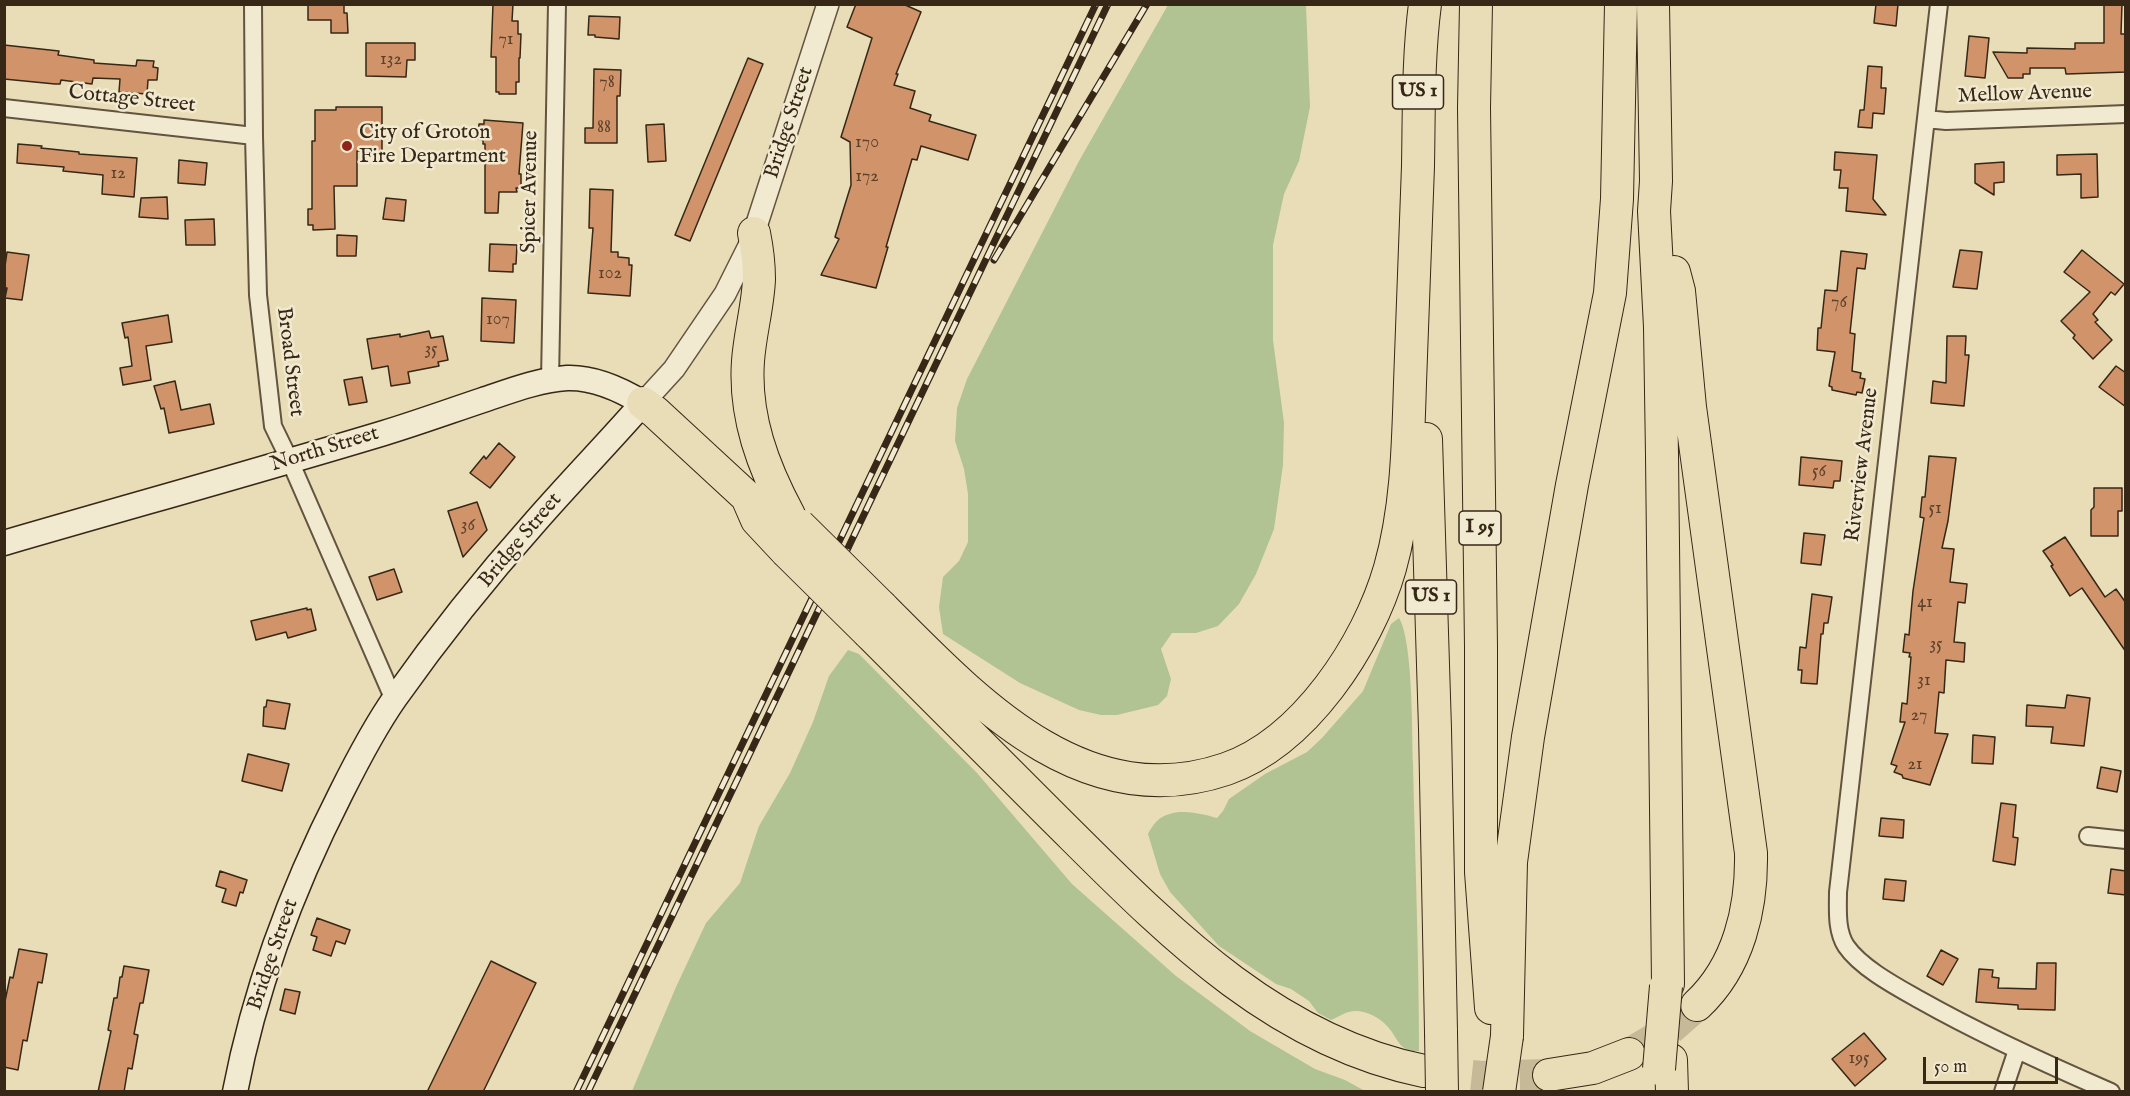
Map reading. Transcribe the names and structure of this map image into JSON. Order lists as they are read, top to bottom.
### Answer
{
  "streets": {
    "highway": ["US 1", "I 95"],
    "main road": ["Bridge Street", "North Street"],
    "street": [
      "Mellow Avenue",
      "Cottage Street",
      "Spicer Avenue",
      "Broad Street",
      "Riverview Avenue"
    ]
  },
  "crossings": [
    ["Mellow Avenue", "Riverview Avenue"],
    ["Cottage Street", "Broad Street"],
    ["Bridge Street", "Broad Street"],
    ["Bridge Street", "North Street"],
    ["Spicer Avenue", "North Street"],
    ["Broad Street", "North Street"]
  ],
  "places": ["City of Groton Fire Department"],
  "house_numbers": [
    "71",
    "132",
    "78",
    "88",
    "170",
    "12",
    "172",
    "102",
    "76",
    "107",
    "35",
    "56",
    "51",
    "36",
    "41",
    "35",
    "31",
    "27",
    "21",
    "195"
  ],
  "scale_bar": "50 m"
}
